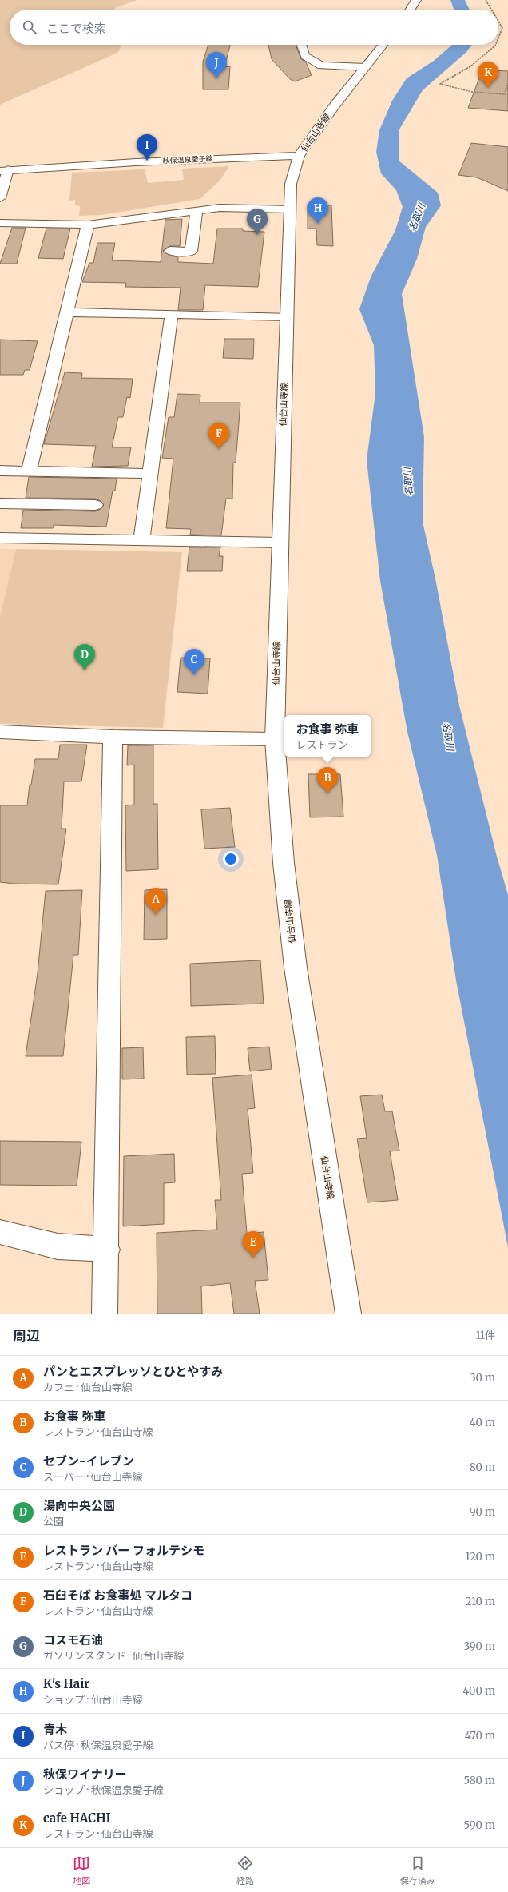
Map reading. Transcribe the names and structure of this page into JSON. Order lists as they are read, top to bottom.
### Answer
{
  "streets": {
    "street": ["仙台山寺線", "秋保温泉愛子線"]
  },
  "crossings": [
    ["仙台山寺線", "秋保温泉愛子線"]
  ],
  "water": ["名取川"],
  "page": {
    "search": "ここで検索",
    "pins": [
      "J",
      "K",
      "I",
      "H",
      "G",
      "F",
      "D",
      "C",
      "B",
      "A",
      "E"
    ],
    "popup": ["お食事 弥車", "レストラン"],
    "heading": ["周辺", "11件"],
    "list": [
      {
        "mark": "A",
        "name": "パンとエスプレッソとひとやすみ",
        "note": "カフェ · 仙台山寺線",
        "value": "30 m"
      },
      {
        "mark": "B",
        "name": "お食事 弥車",
        "note": "レストラン · 仙台山寺線",
        "value": "40 m"
      },
      {
        "mark": "C",
        "name": "セブン-イレブン",
        "note": "スーパー · 仙台山寺線",
        "value": "80 m"
      },
      {
        "mark": "D",
        "name": "湯向中央公園",
        "note": "公園",
        "value": "90 m"
      },
      {
        "mark": "E",
        "name": "レストラン バー フォルテシモ",
        "note": "レストラン · 仙台山寺線",
        "value": "120 m"
      },
      {
        "mark": "F",
        "name": "石臼そば お食事処 マルタコ",
        "note": "レストラン · 仙台山寺線",
        "value": "210 m"
      },
      {
        "mark": "G",
        "name": "コスモ石油",
        "note": "ガソリンスタンド · 仙台山寺線",
        "value": "390 m"
      },
      {
        "mark": "H",
        "name": "K's Hair",
        "note": "ショップ · 仙台山寺線",
        "value": "400 m"
      },
      {
        "mark": "I",
        "name": "青木",
        "note": "バス停 · 秋保温泉愛子線",
        "value": "470 m"
      },
      {
        "mark": "J",
        "name": "秋保ワイナリー",
        "note": "ショップ · 秋保温泉愛子線",
        "value": "580 m"
      },
      {
        "mark": "K",
        "name": "cafe HACHI",
        "note": "レストラン · 仙台山寺線",
        "value": "590 m"
      }
    ],
    "nav": ["地図", "経路", "保存済み"]
  }
}
